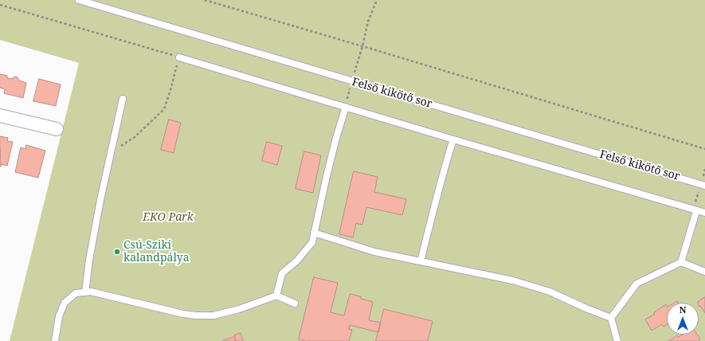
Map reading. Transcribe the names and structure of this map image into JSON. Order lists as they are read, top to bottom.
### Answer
{
  "streets": {
    "lane": ["Felső kikötő sor"]
  },
  "parks": ["EKO Park"],
  "places": ["Csú-Sziki kalandpálya"],
  "north": "top"
}
